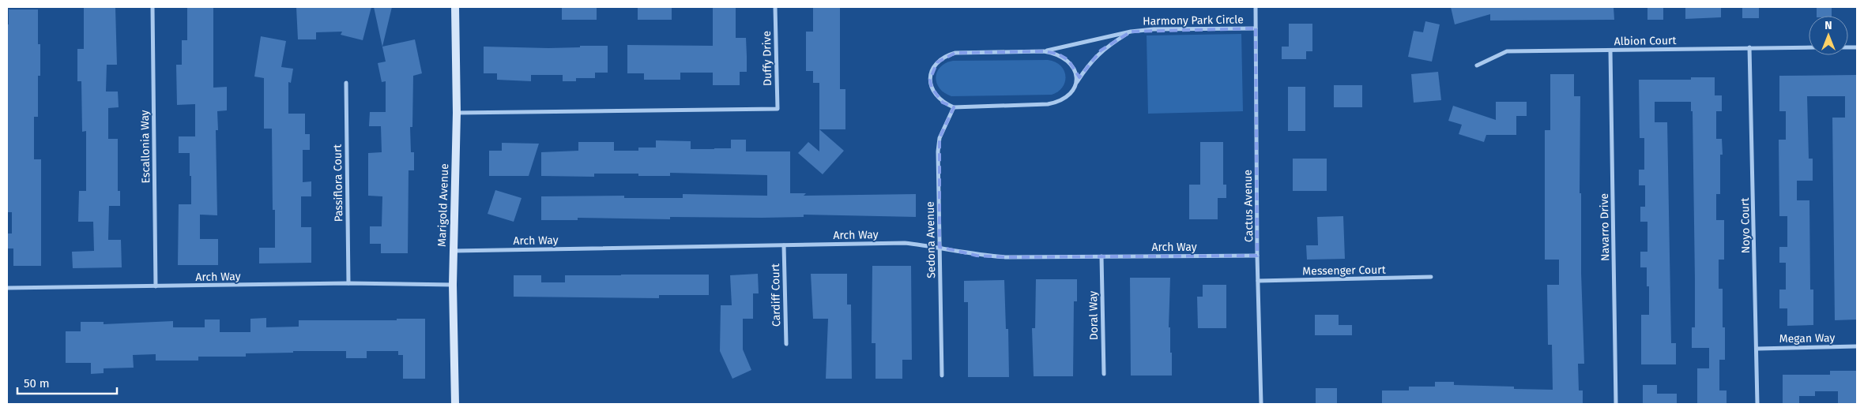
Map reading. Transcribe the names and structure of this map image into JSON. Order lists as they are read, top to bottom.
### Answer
{
  "streets": {
    "street": [
      "Harmony Park Circle",
      "Albion Court",
      "Duffy Drive",
      "Escallonia Way",
      "Passiflora Court",
      "Marigold Avenue",
      "Cactus Avenue",
      "Noyo Court",
      "Navarro Drive",
      "Arch Way",
      "Sedona Avenue",
      "Messenger Court",
      "Cardiff Court",
      "Doral Way",
      "Megan Way"
    ]
  },
  "crossings": [
    ["Harmony Park Circle", "Cactus Avenue"],
    ["Harmony Park Circle", "Sedona Avenue"],
    ["Albion Court", "Noyo Court"],
    ["Albion Court", "Navarro Drive"],
    ["Duffy Drive", "Marigold Avenue"],
    ["Escallonia Way", "Arch Way"],
    ["Passiflora Court", "Arch Way"],
    ["Marigold Avenue", "Arch Way"],
    ["Cactus Avenue", "Arch Way"],
    ["Cactus Avenue", "Messenger Court"],
    ["Noyo Court", "Megan Way"],
    ["Arch Way", "Sedona Avenue"],
    ["Arch Way", "Cardiff Court"],
    ["Arch Way", "Doral Way"]
  ],
  "scale_bar": "50 m",
  "north": "top"
}
